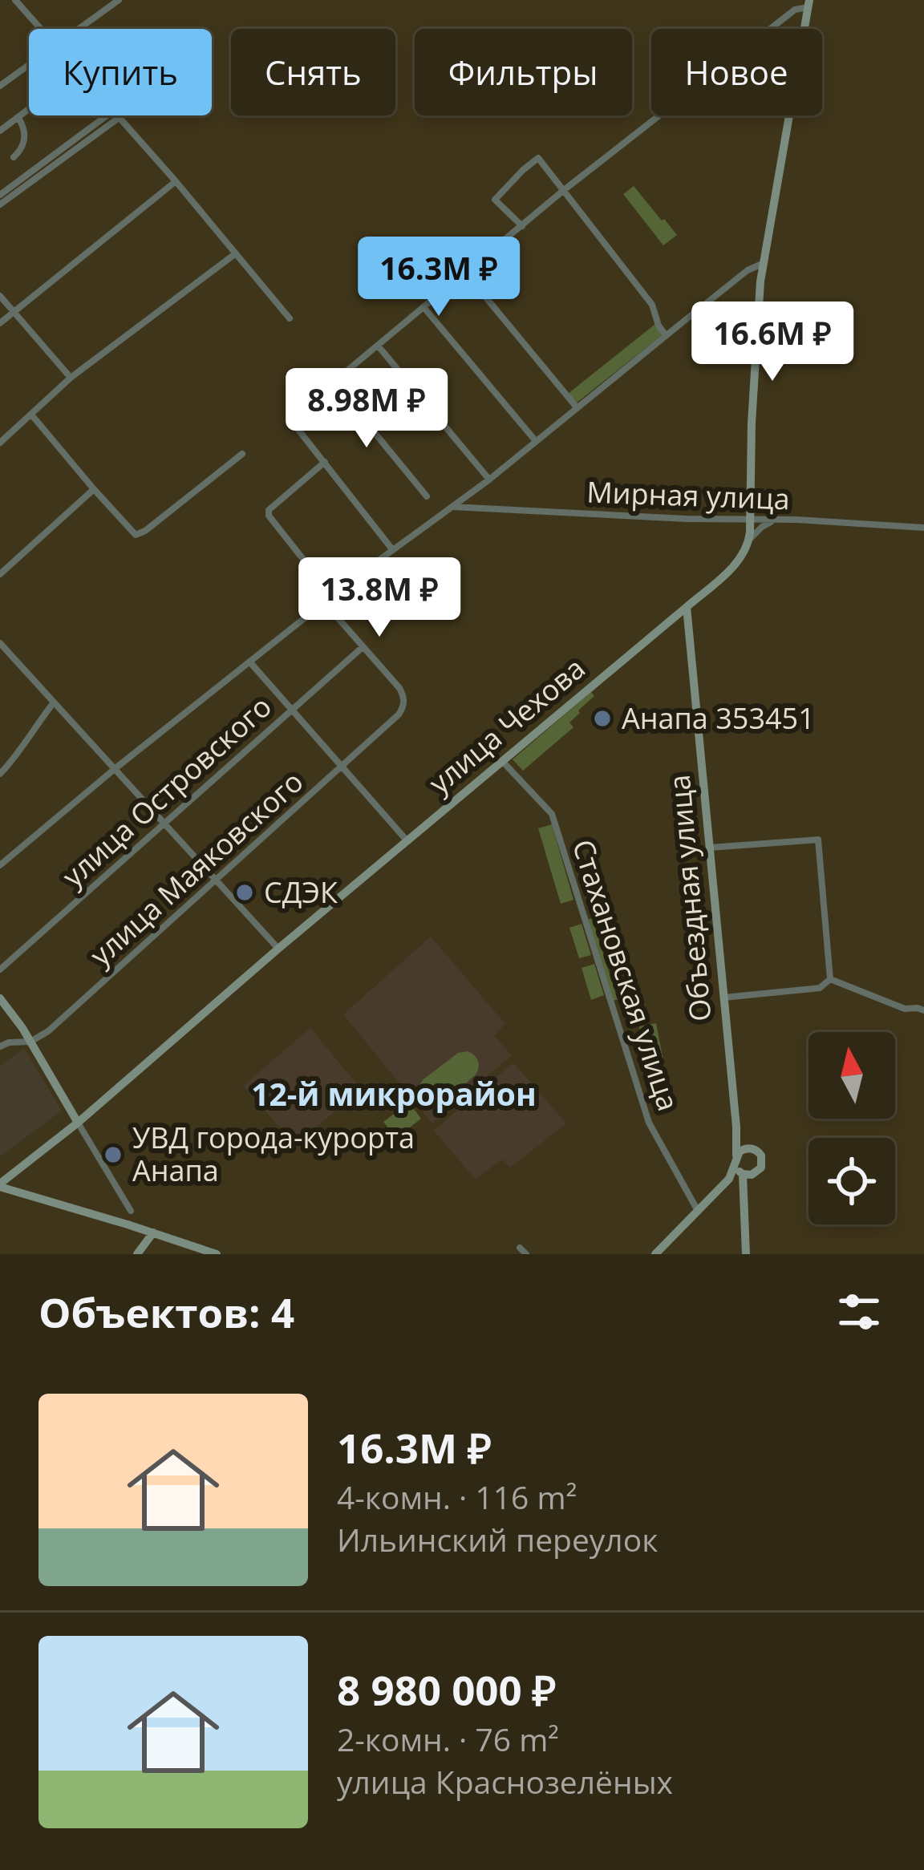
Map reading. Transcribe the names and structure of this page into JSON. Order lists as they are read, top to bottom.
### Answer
{
  "streets": {
    "main road": ["улица Чехова", "Объездная улица"],
    "street": [
      "Мирная улица",
      "улица Островского",
      "улица Маяковского",
      "Стахановская улица"
    ]
  },
  "crossings": [
    ["улица Чехова", "Объездная улица"],
    ["улица Чехова", "Стахановская улица"],
    ["улица Островского", "улица Маяковского"]
  ],
  "districts": ["12-й микрорайон"],
  "places": ["Анапа 353451", "СДЭК", "УВД города-курорта Анапа"],
  "north": "top",
  "page": {
    "chip": [
      "Купить",
      "Снять",
      "Фильтры",
      "Новое"
    ],
    "price": [
      "16.3M ₽",
      "16.6M ₽",
      "8.98M ₽",
      "13.8M ₽"
    ],
    "heading": "Объектов: 4",
    "list": [
      {
        "name": "16.3M ₽",
        "note": "4-комн. · 116 m² · Ильинский переулок"
      },
      {
        "name": "8 980 000 ₽",
        "note": "2-комн. · 76 m² · улица Краснозелёных"
      }
    ]
  }
}
